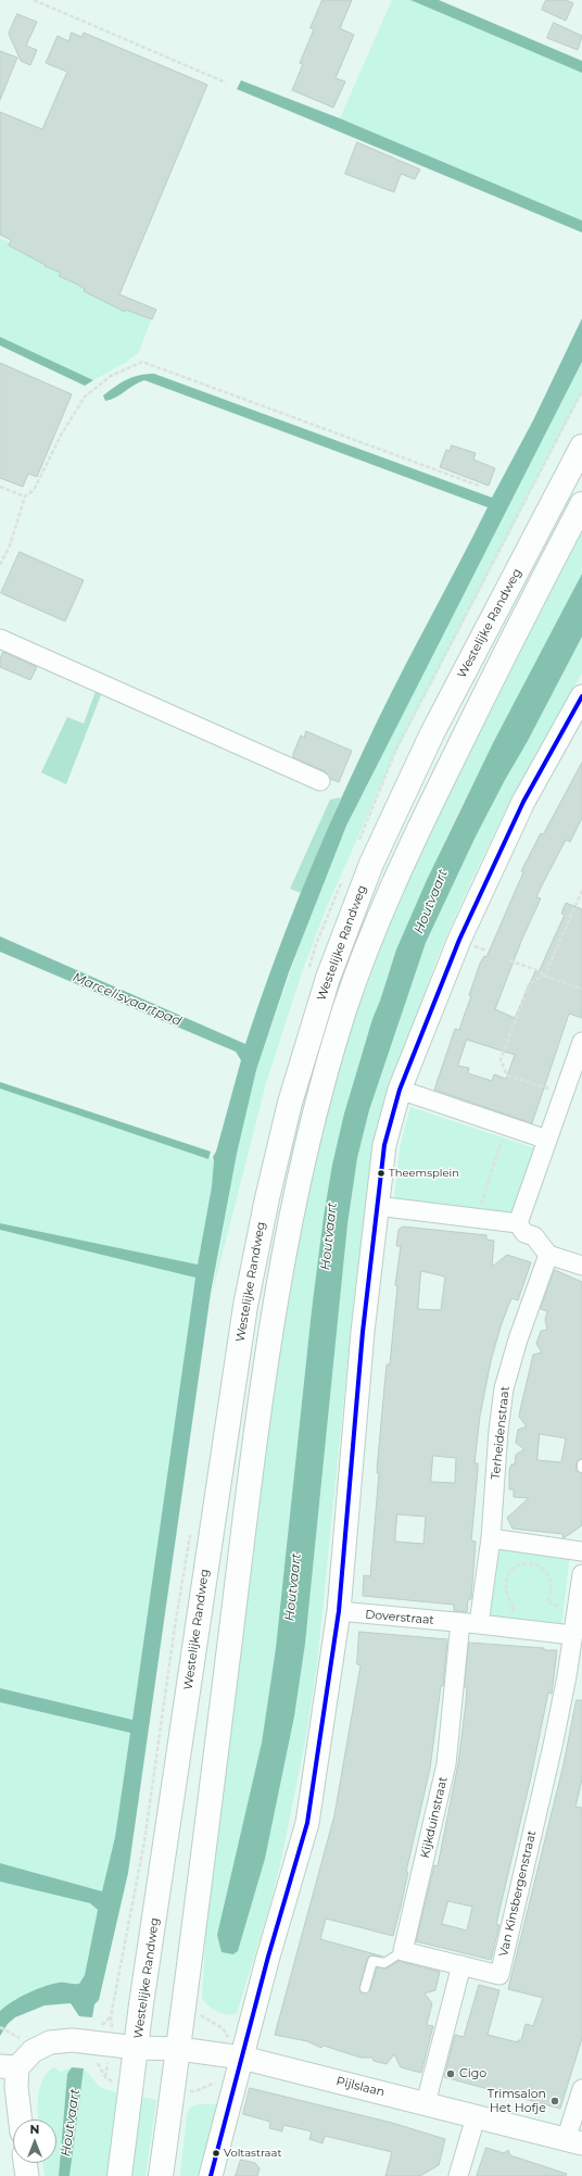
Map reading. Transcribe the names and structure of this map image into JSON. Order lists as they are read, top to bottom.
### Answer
{
  "streets": {
    "main road": ["Westelijke Randweg"],
    "street": [
      "Terheidenstraat",
      "Doverstraat",
      "Kijkduinstraat",
      "Van Kinsbergenstraat",
      "Pijlslaan"
    ]
  },
  "crossings": [
    ["Westelijke Randweg", "Pijlslaan"],
    ["Terheidenstraat", "Doverstraat"],
    ["Terheidenstraat", "Kijkduinstraat"],
    ["Doverstraat", "Kijkduinstraat"],
    ["Doverstraat", "Van Kinsbergenstraat"]
  ],
  "water": ["Houtvaart", "Marcelisvaartpad"],
  "places": [
    "Theemsplein",
    "Cigo",
    "Trimsalon Het Hofje",
    "Voltastraat"
  ],
  "north": "top"
}
